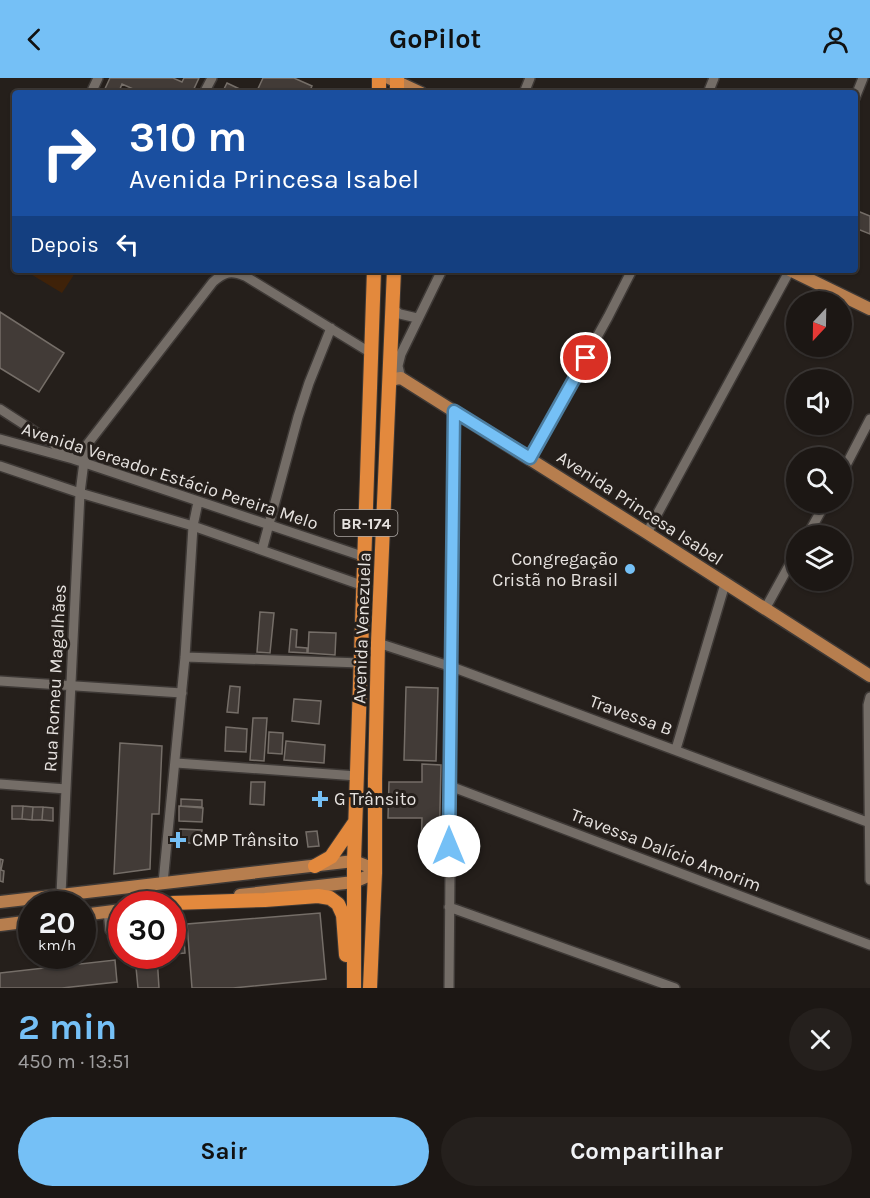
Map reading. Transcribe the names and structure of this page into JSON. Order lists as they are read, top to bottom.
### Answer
{
  "streets": {
    "highway": ["BR-174", "Avenida Venezuela"],
    "main road": ["Avenida Princesa Isabel"],
    "street": [
      "Avenida Vereador Estácio Pereira Melo",
      "Rua Romeu Magalhães",
      "Travessa B",
      "Travessa Dalício Amorim"
    ]
  },
  "crossings": [
    ["Avenida Vereador Estácio Pereira Melo", "Avenida Venezuela"],
    ["Avenida Vereador Estácio Pereira Melo", "Rua Romeu Magalhães"],
    ["Avenida Princesa Isabel", "Avenida Venezuela"],
    ["Avenida Venezuela", "Travessa B"]
  ],
  "places": {
    "other": ["Congregação Cristã no Brasil"],
    "health": ["G Trânsito", "CMP Trânsito"]
  },
  "north": "bottom",
  "page": {
    "header": "GoPilot",
    "turn": ["310 m", "Avenida Princesa Isabel"],
    "then": "Depois",
    "speed": "20 km/h",
    "limit": "30",
    "heading": ["2 min", "450 m · 13:51"],
    "buttons": ["Sair", "Compartilhar"]
  }
}
